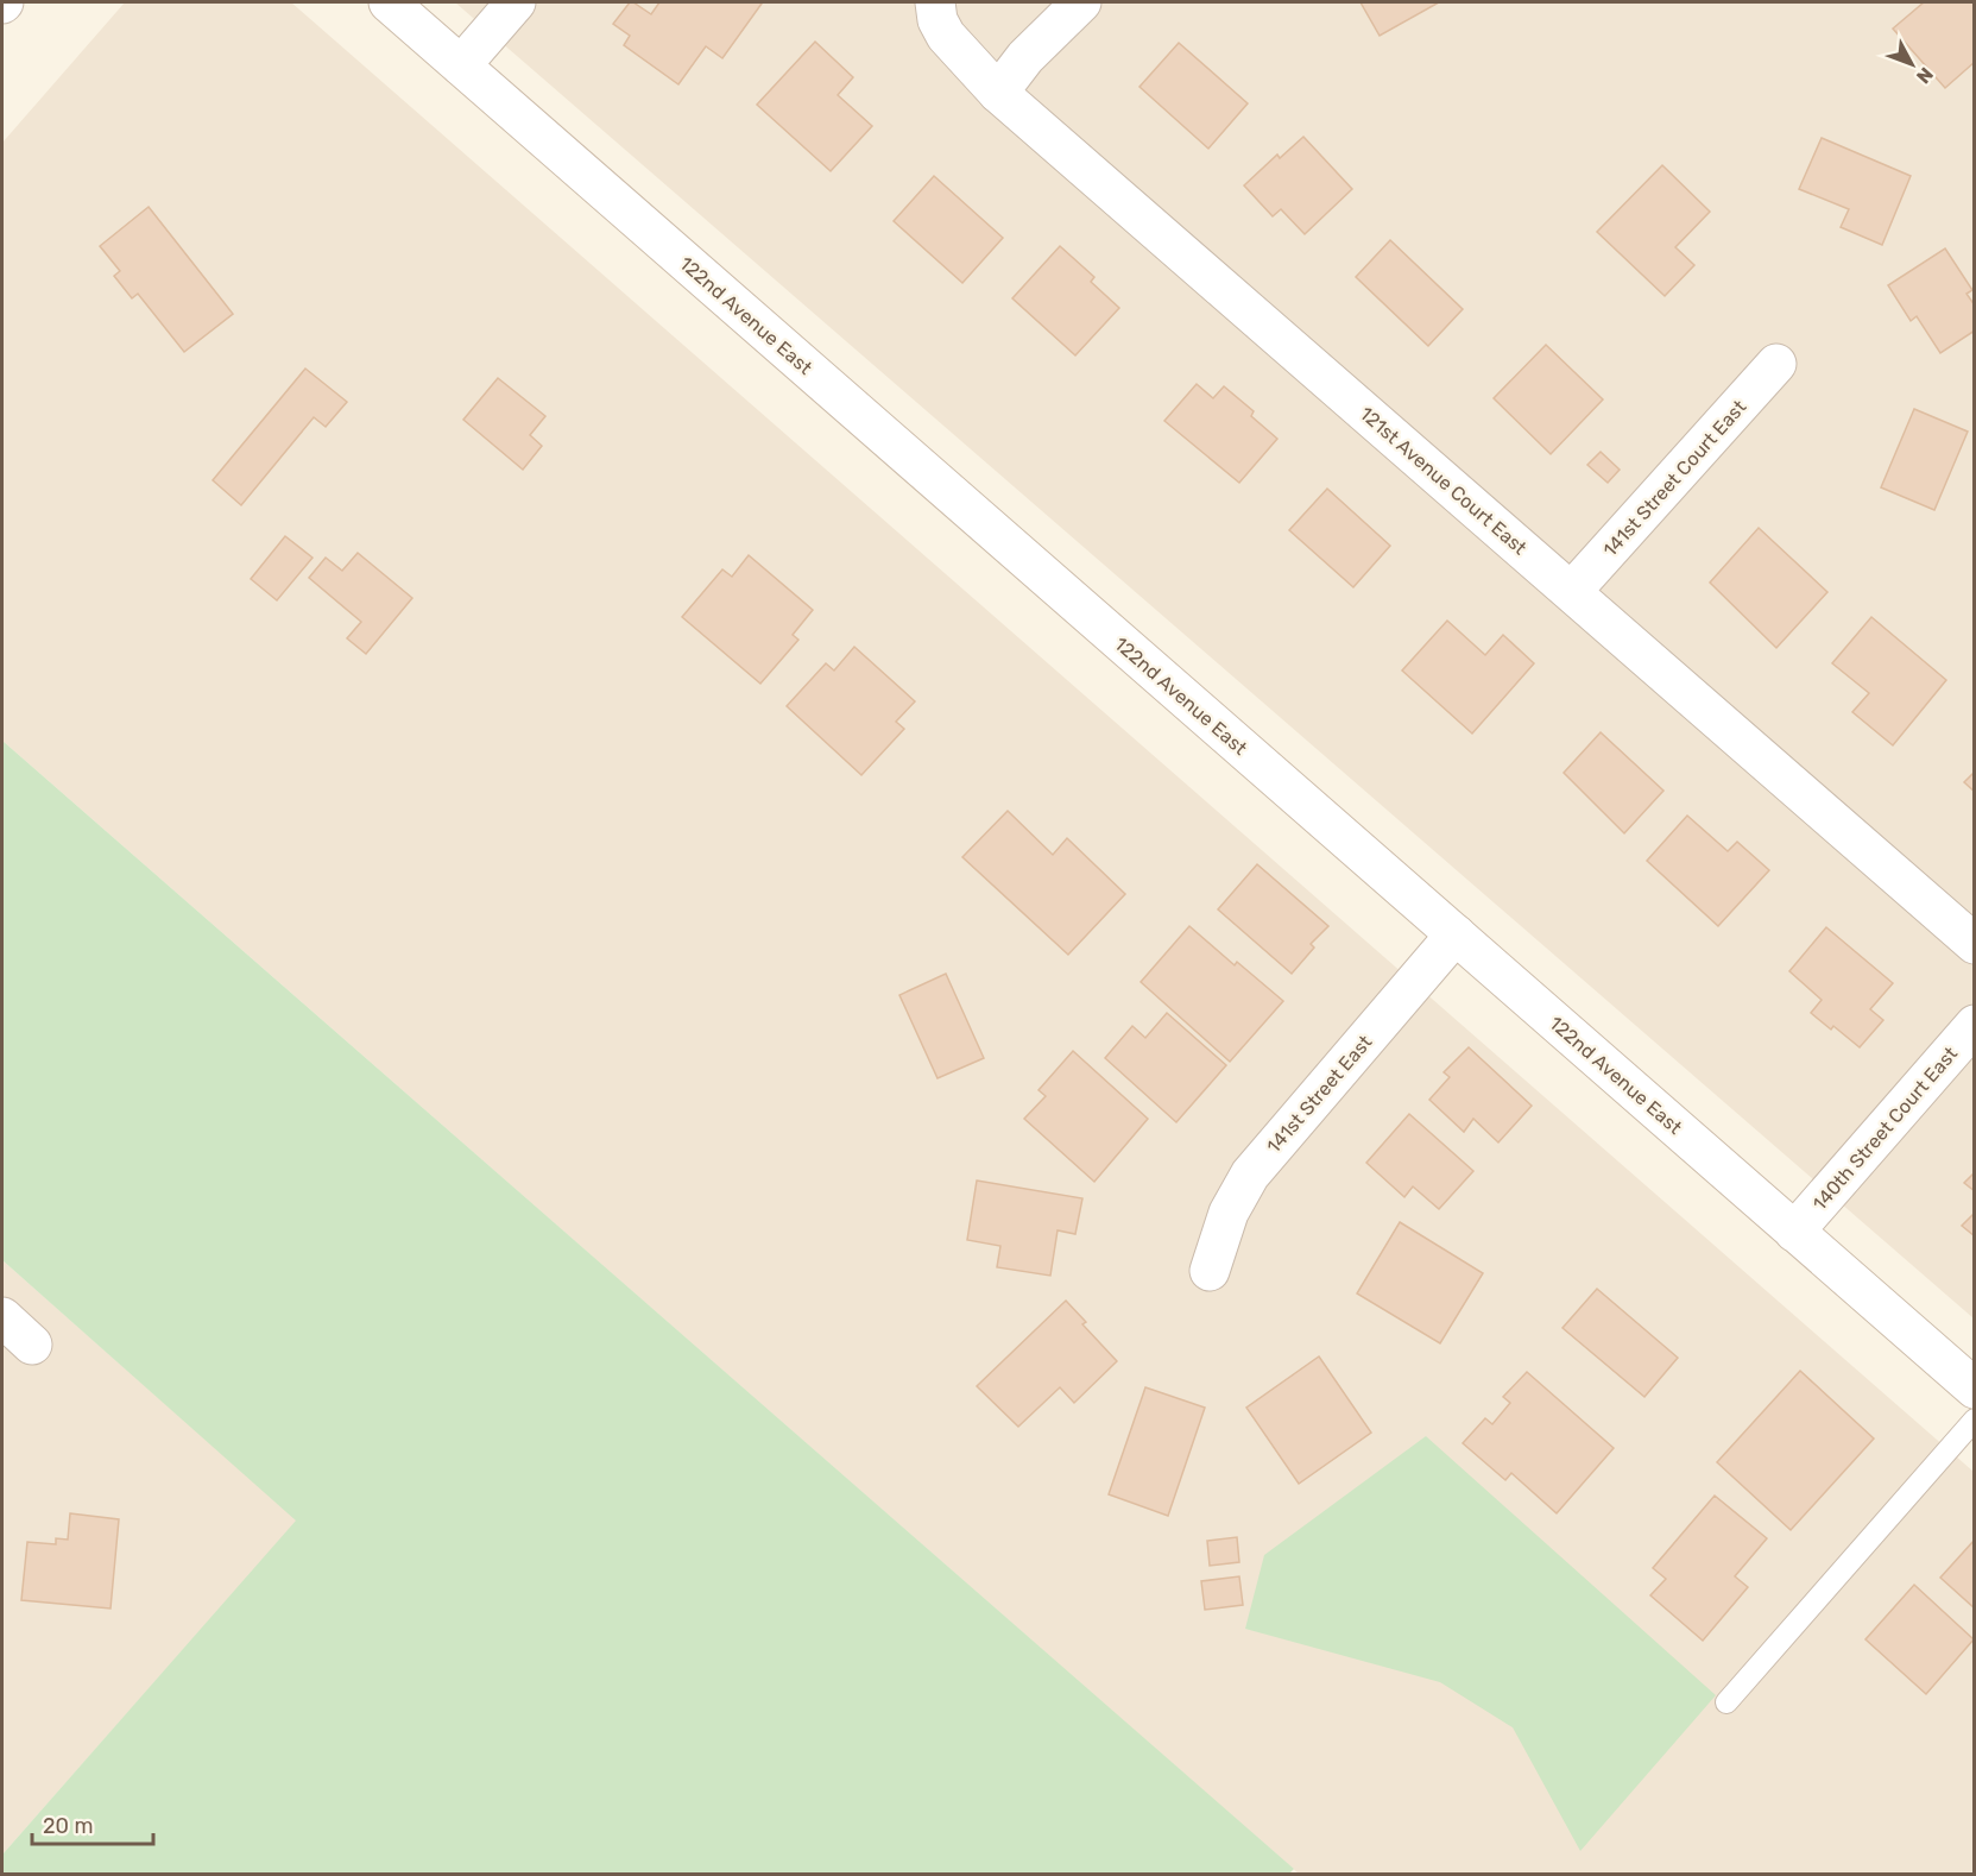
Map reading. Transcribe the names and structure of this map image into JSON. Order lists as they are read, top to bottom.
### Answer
{
  "streets": {
    "street": [
      "122nd Avenue East",
      "141st Street Court East",
      "121st Avenue Court East",
      "141st Street East",
      "140th Street Court East"
    ]
  },
  "crossings": [
    ["122nd Avenue East", "141st Street East"],
    ["122nd Avenue East", "140th Street Court East"],
    ["141st Street Court East", "121st Avenue Court East"]
  ],
  "scale_bar": "20 m",
  "north": "bottom right"
}
